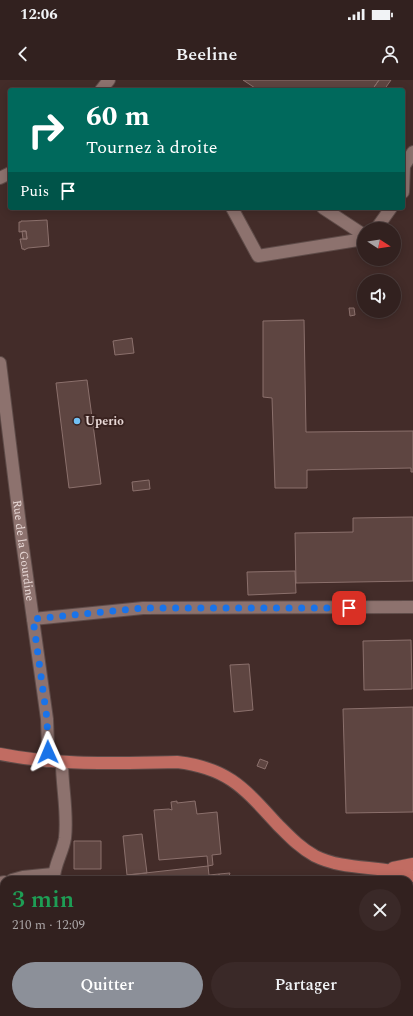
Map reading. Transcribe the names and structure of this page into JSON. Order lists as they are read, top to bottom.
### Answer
{
  "streets": {
    "street": ["Rue de la Gourdine"]
  },
  "places": ["Uperio"],
  "north": "right",
  "page": {
    "status": "12:06",
    "header": "Beeline",
    "turn": ["60 m", "Tournez à droite"],
    "then": "Puis",
    "heading": ["3 min", "210 m · 12:09"],
    "buttons": ["Quitter", "Partager"]
  }
}
